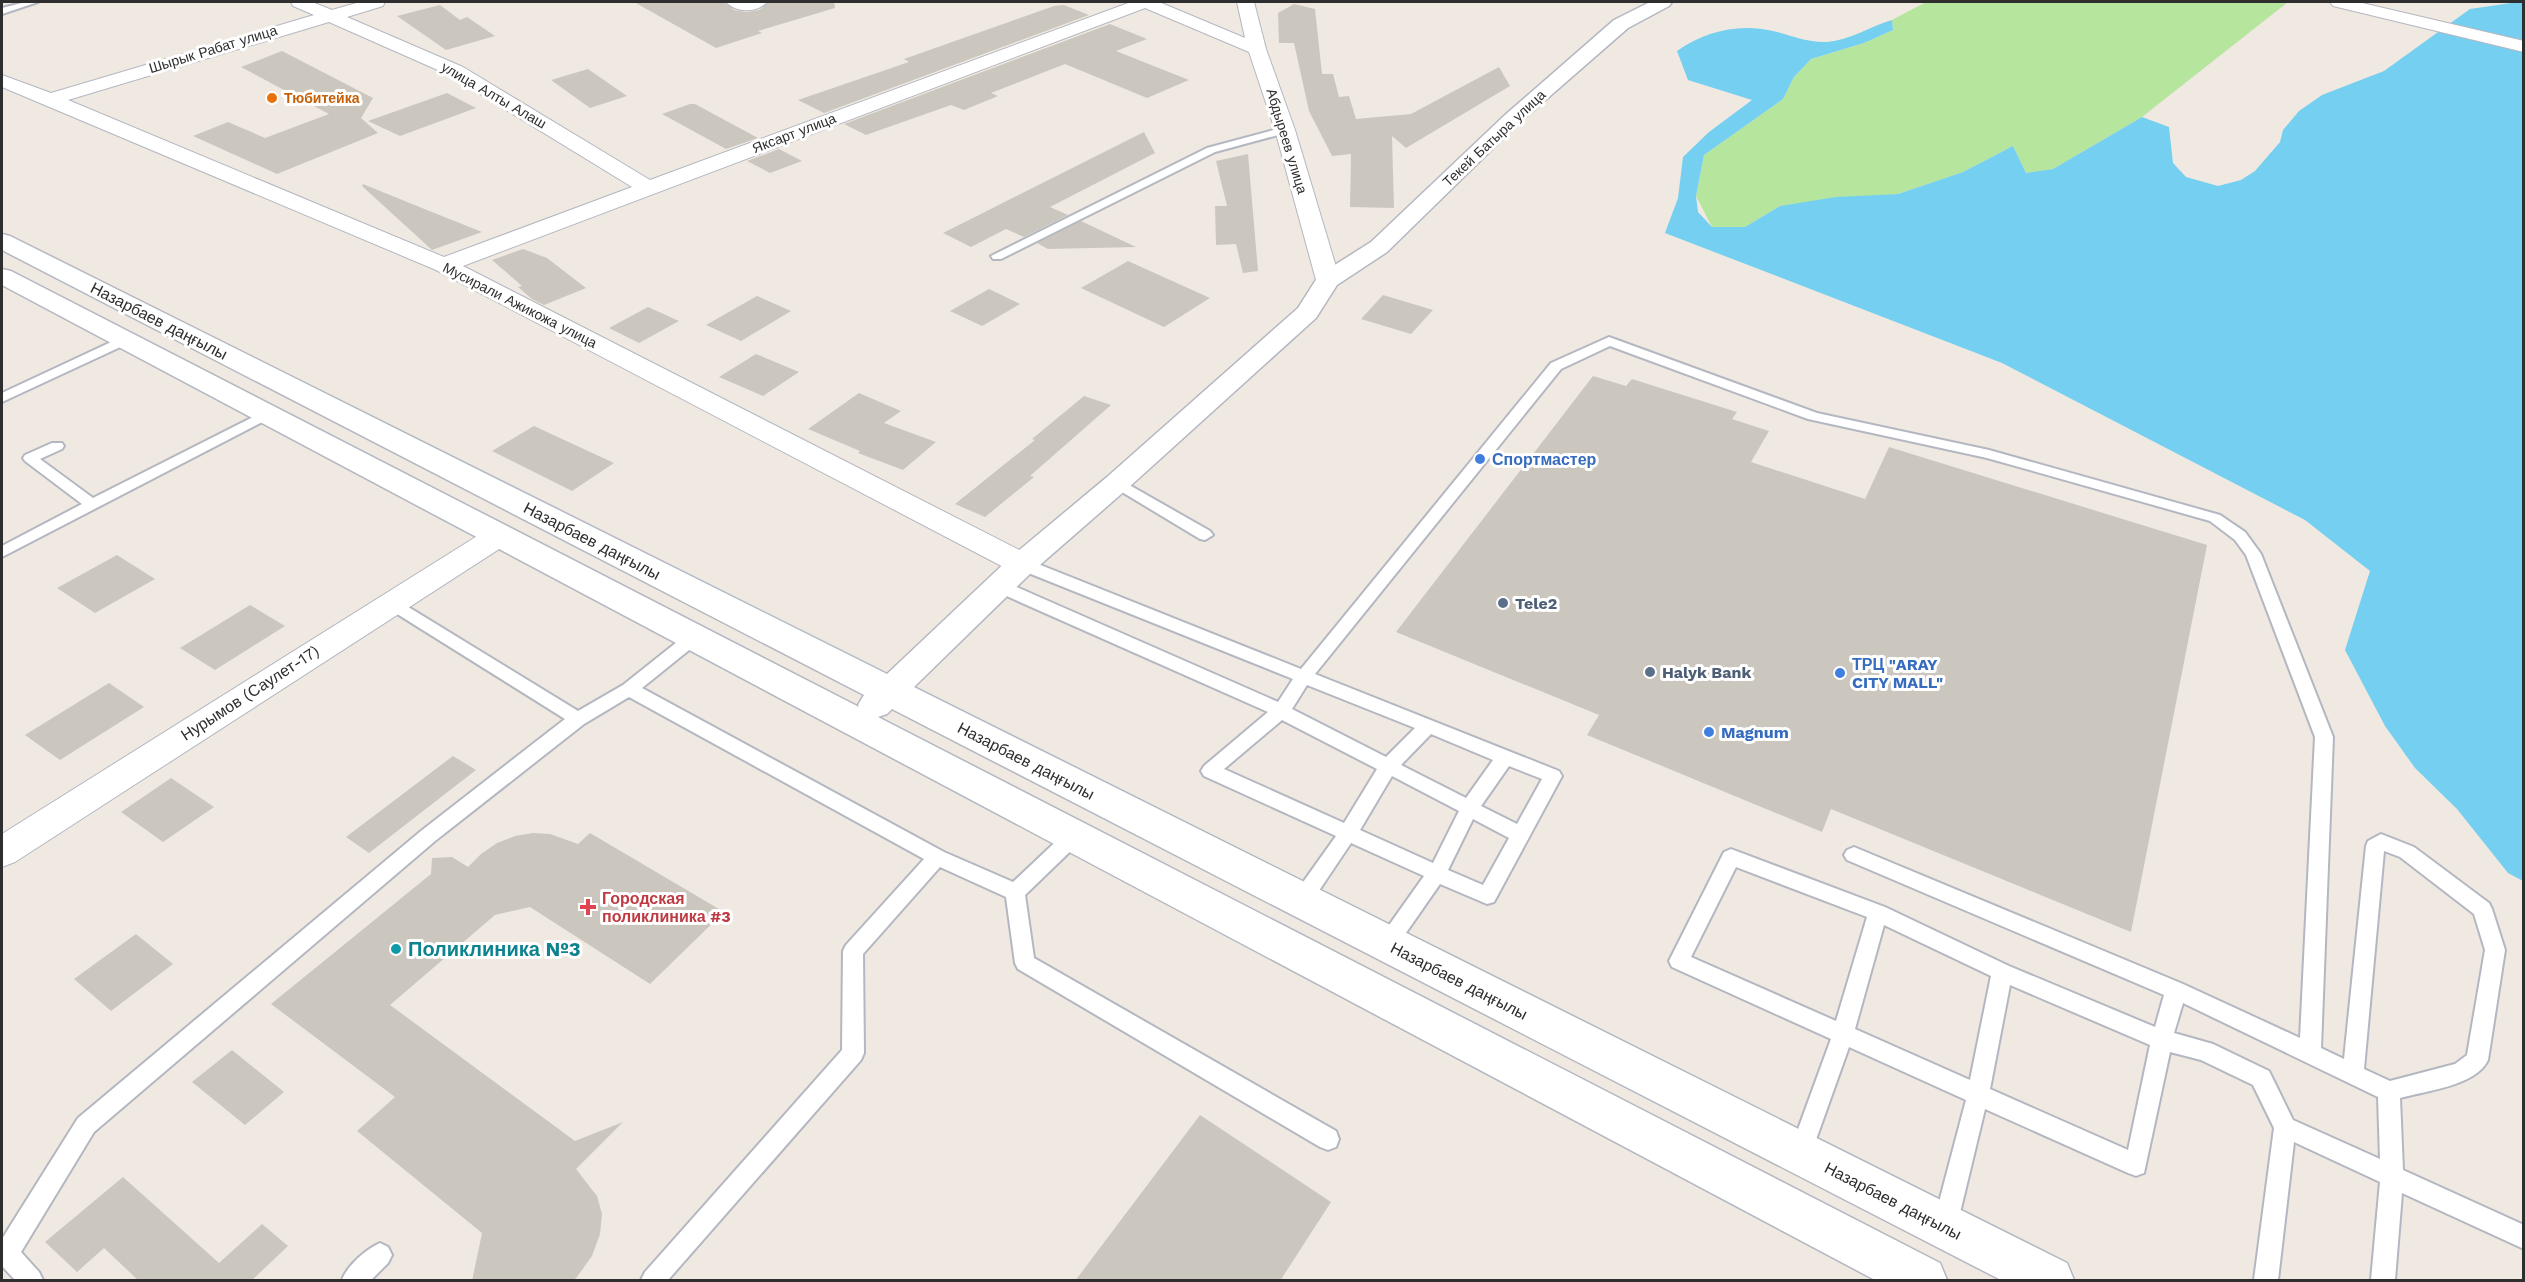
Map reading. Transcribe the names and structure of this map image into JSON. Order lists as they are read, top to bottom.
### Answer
{
  "streets": {
    "main road": ["Текей Батыра улица", "Назарбаев даңғылы"],
    "street": [
      "Шырык Рабат улица",
      "улица Алты Алаш",
      "Яксарт улица",
      "Абдыреев улица",
      "Мусирали Ажикожа улица",
      "Нурымов (Саулет-17)"
    ]
  },
  "crossings": [
    ["Шырык Рабат улица", "улица Алты Алаш"],
    ["Шырык Рабат улица", "Мусирали Ажикожа улица"],
    ["улица Алты Алаш", "Яксарт улица"],
    ["Яксарт улица", "Мусирали Ажикожа улица"],
    ["Текей Батыра улица", "Абдыреев улица"],
    ["Назарбаев даңғылы", "Нурымов (Саулет-17)"]
  ],
  "places": {
    "other": [
      "Тюбитейка",
      "Спортмастер",
      "Tele2",
      "Halyk Bank",
      "ТРЦ \"ARAY CITY MALL\"",
      "Magnum",
      "Поликлиника №3"
    ],
    "health": ["Городская поликлиника #3"]
  }
}
